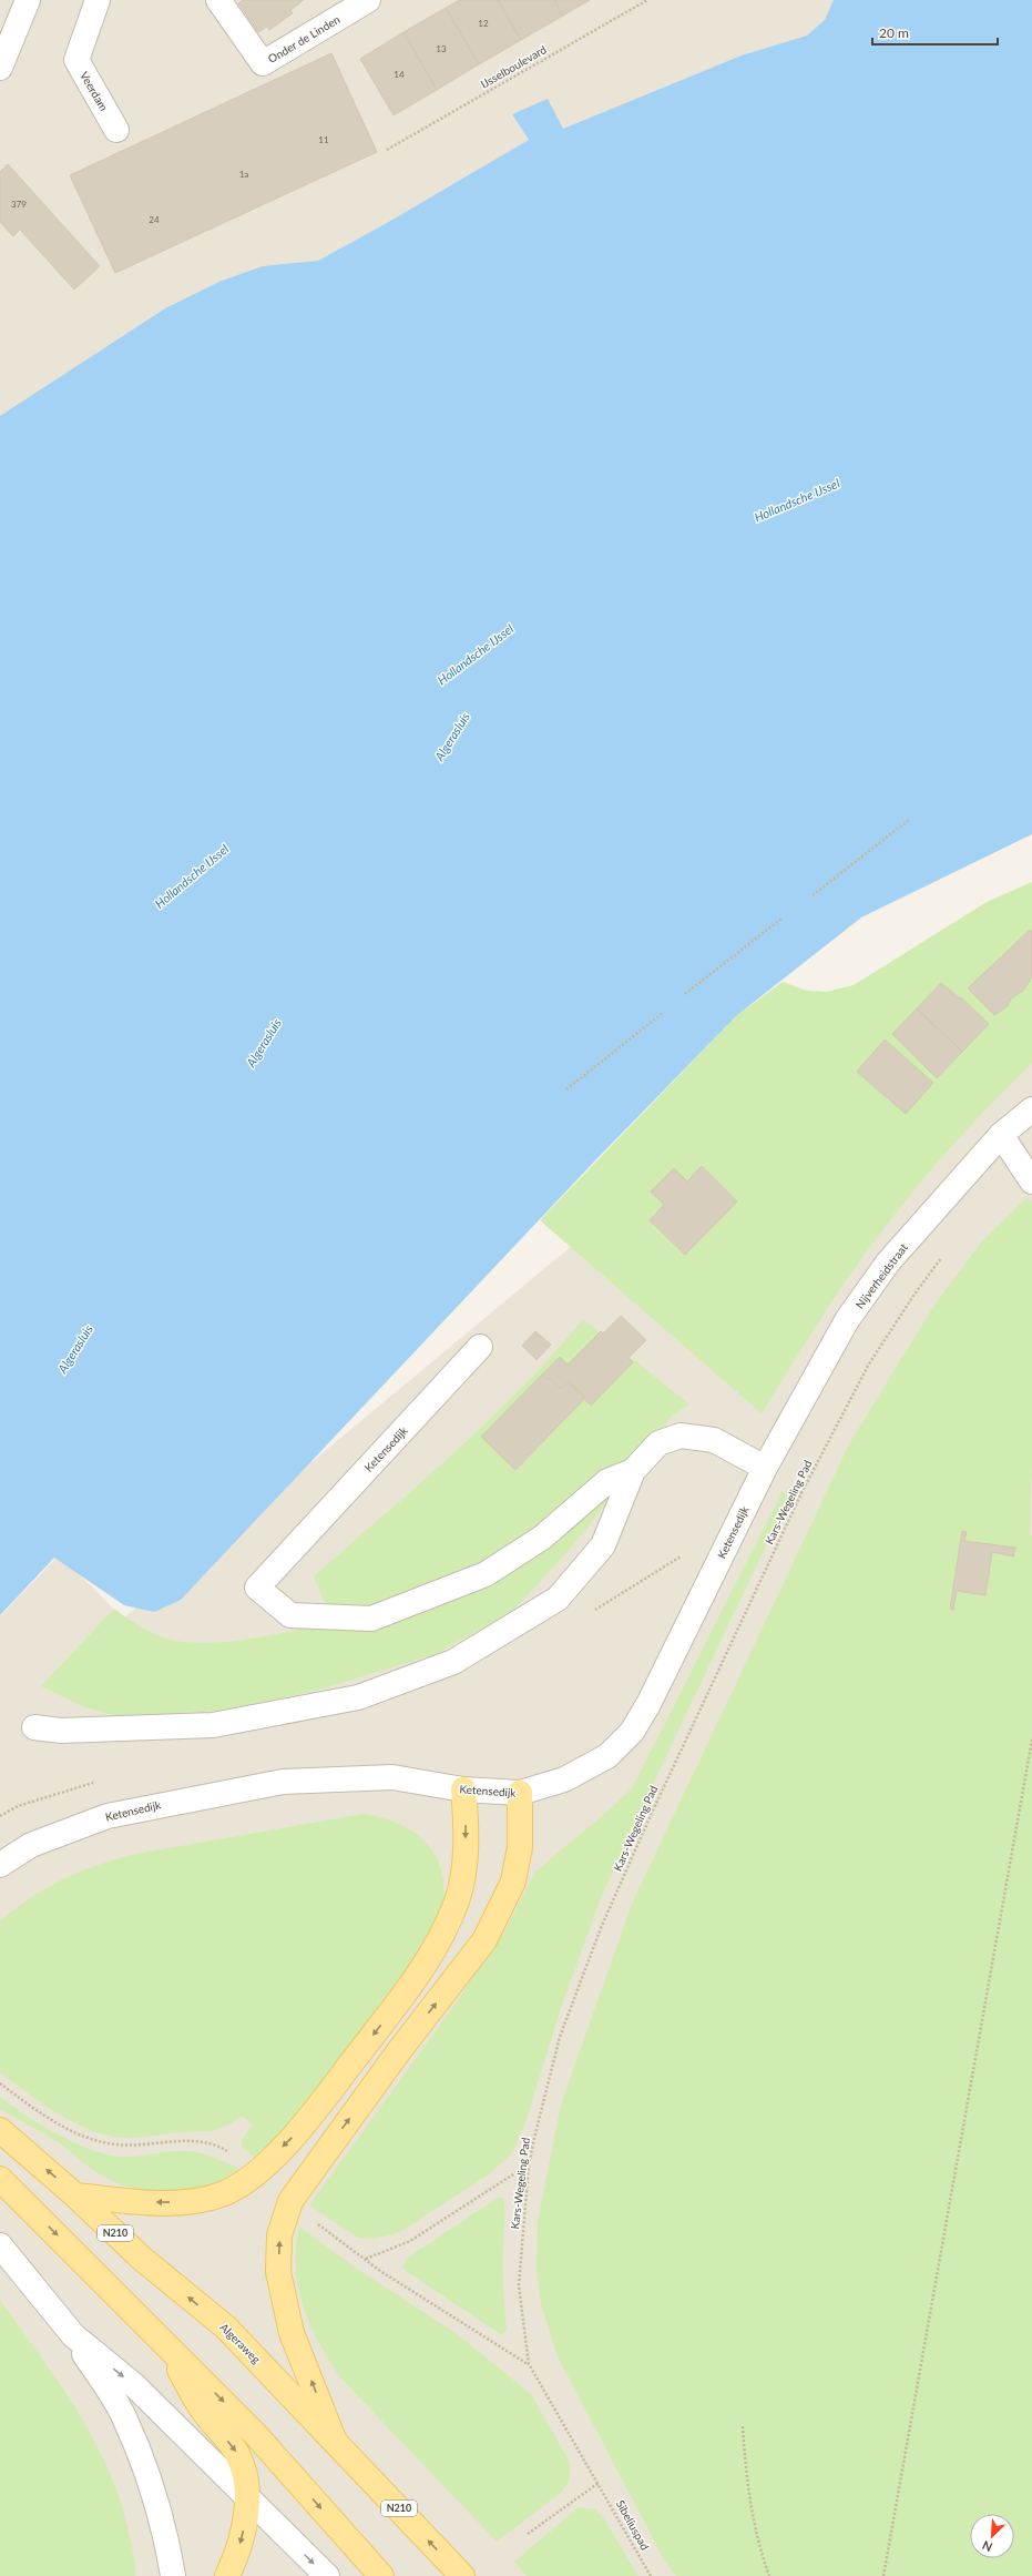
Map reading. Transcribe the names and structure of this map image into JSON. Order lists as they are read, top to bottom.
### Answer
{
  "streets": {
    "main road": ["N210", "Algeraweg"],
    "street": [
      "Onder de Linden",
      "Veerdam",
      "Nijverheidstraat",
      "Ketensedijk"
    ],
    "path": ["IJsselboulevard", "Kars-Wegeling Pad", "Sibeliuspad"]
  },
  "crossings": [
    ["Nijverheidstraat", "Ketensedijk"],
    ["Kars-Wegeling Pad", "Sibeliuspad"]
  ],
  "water": ["Hollandsche IJssel", "Algerasluis"],
  "house_numbers": [
    "12",
    "13",
    "14",
    "11",
    "1a",
    "379",
    "24"
  ],
  "scale_bar": "20 m",
  "north": "bottom left"
}
